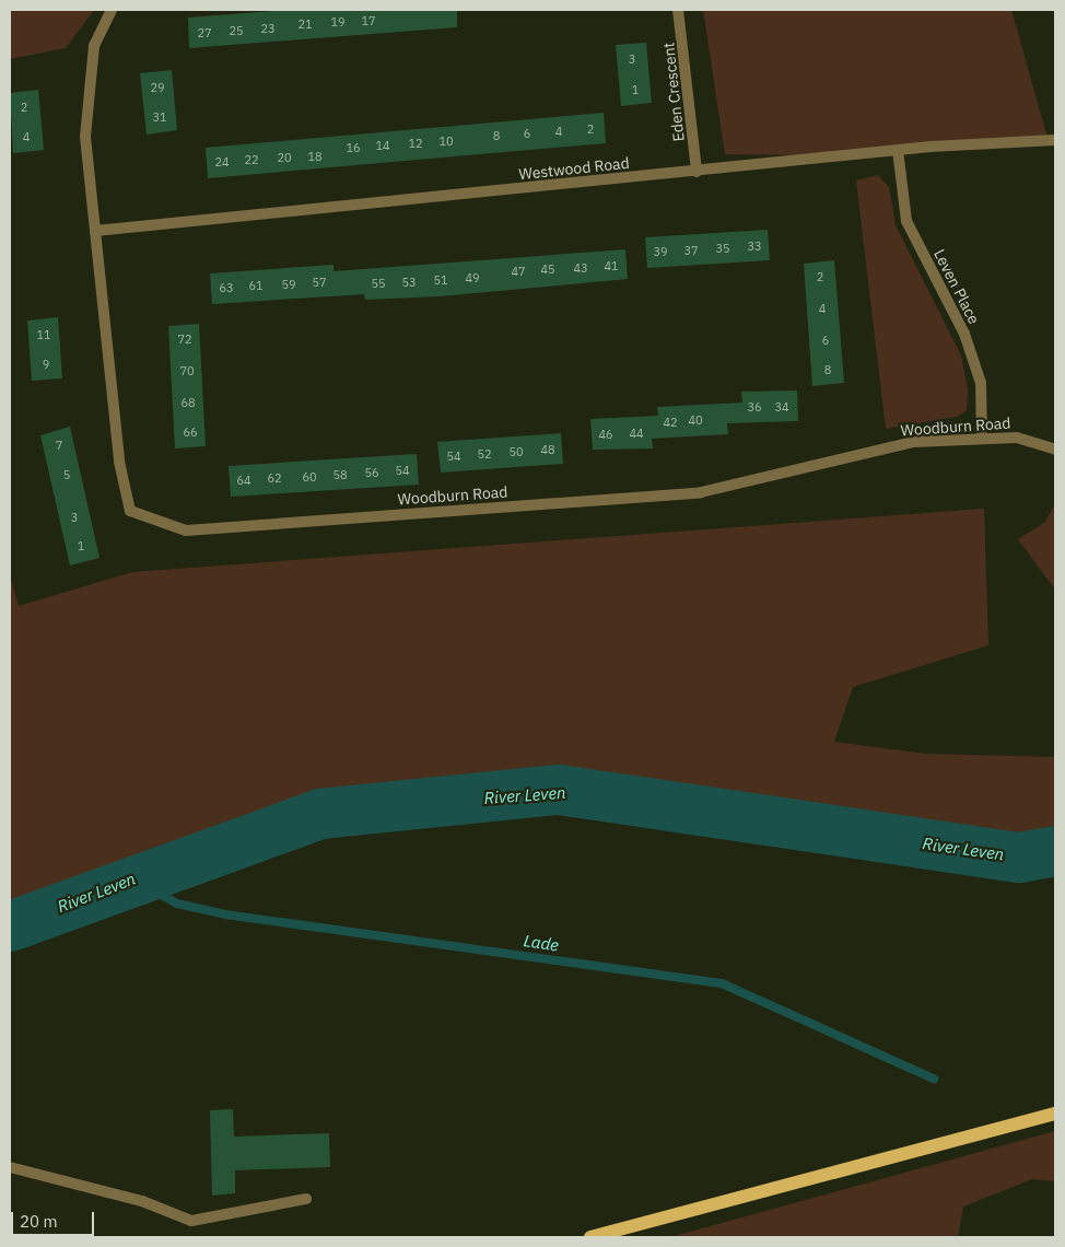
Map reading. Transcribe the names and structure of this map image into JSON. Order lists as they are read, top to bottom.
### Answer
{
  "streets": {
    "street": [
      "Eden Crescent",
      "Westwood Road",
      "Leven Place",
      "Woodburn Road"
    ]
  },
  "crossings": [
    ["Eden Crescent", "Westwood Road"],
    ["Westwood Road", "Leven Place"],
    ["Westwood Road", "Woodburn Road"],
    ["Leven Place", "Woodburn Road"]
  ],
  "water": ["River Leven", "Lade"],
  "house_numbers": [
    "17",
    "19",
    "21",
    "23",
    "25",
    "27",
    "3",
    "29",
    "1",
    "2",
    "31",
    "2",
    "4",
    "6",
    "8",
    "4",
    "10",
    "12",
    "14",
    "16",
    "18",
    "20",
    "22",
    "24",
    "33",
    "35",
    "37",
    "39",
    "41",
    "43",
    "45",
    "47",
    "2",
    "49",
    "51",
    "57",
    "53",
    "55",
    "59",
    "61",
    "63",
    "4",
    "11",
    "72",
    "6",
    "9",
    "8",
    "70",
    "68",
    "36",
    "34",
    "40",
    "42",
    "66",
    "44",
    "46",
    "7",
    "48",
    "50",
    "52",
    "54",
    "54",
    "56",
    "5",
    "58",
    "60",
    "62",
    "64",
    "3",
    "1"
  ],
  "scale_bar": "20 m"
}
